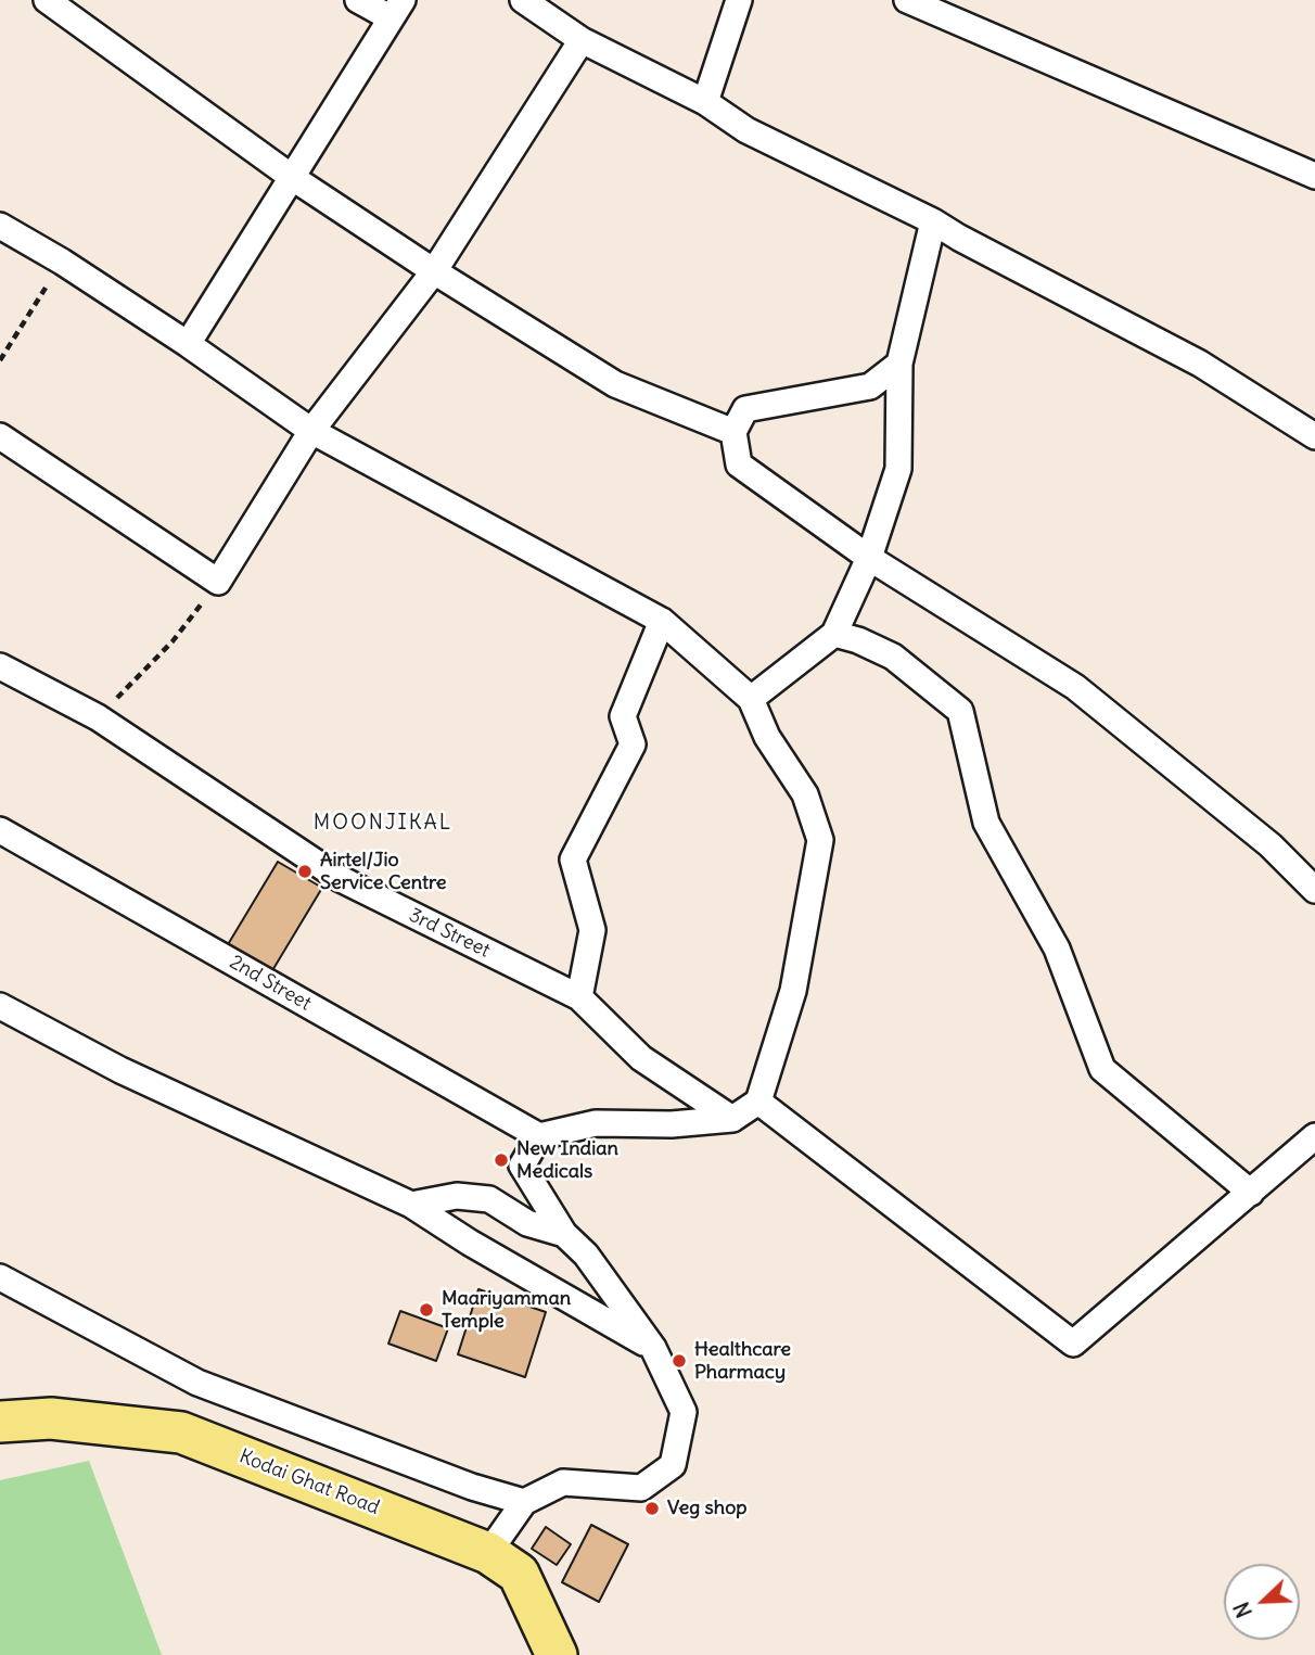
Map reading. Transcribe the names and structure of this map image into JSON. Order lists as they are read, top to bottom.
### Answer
{
  "streets": {
    "main road": ["Kodai Ghat Road"],
    "street": ["3rd Street", "2nd Street"]
  },
  "districts": ["MOONJIKAL"],
  "places": [
    "Airtel/Jio Service Centre",
    "New Indian Medicals",
    "Maariyamman Temple",
    "Healthcare Pharmacy",
    "Veg shop"
  ],
  "north": "bottom left"
}
